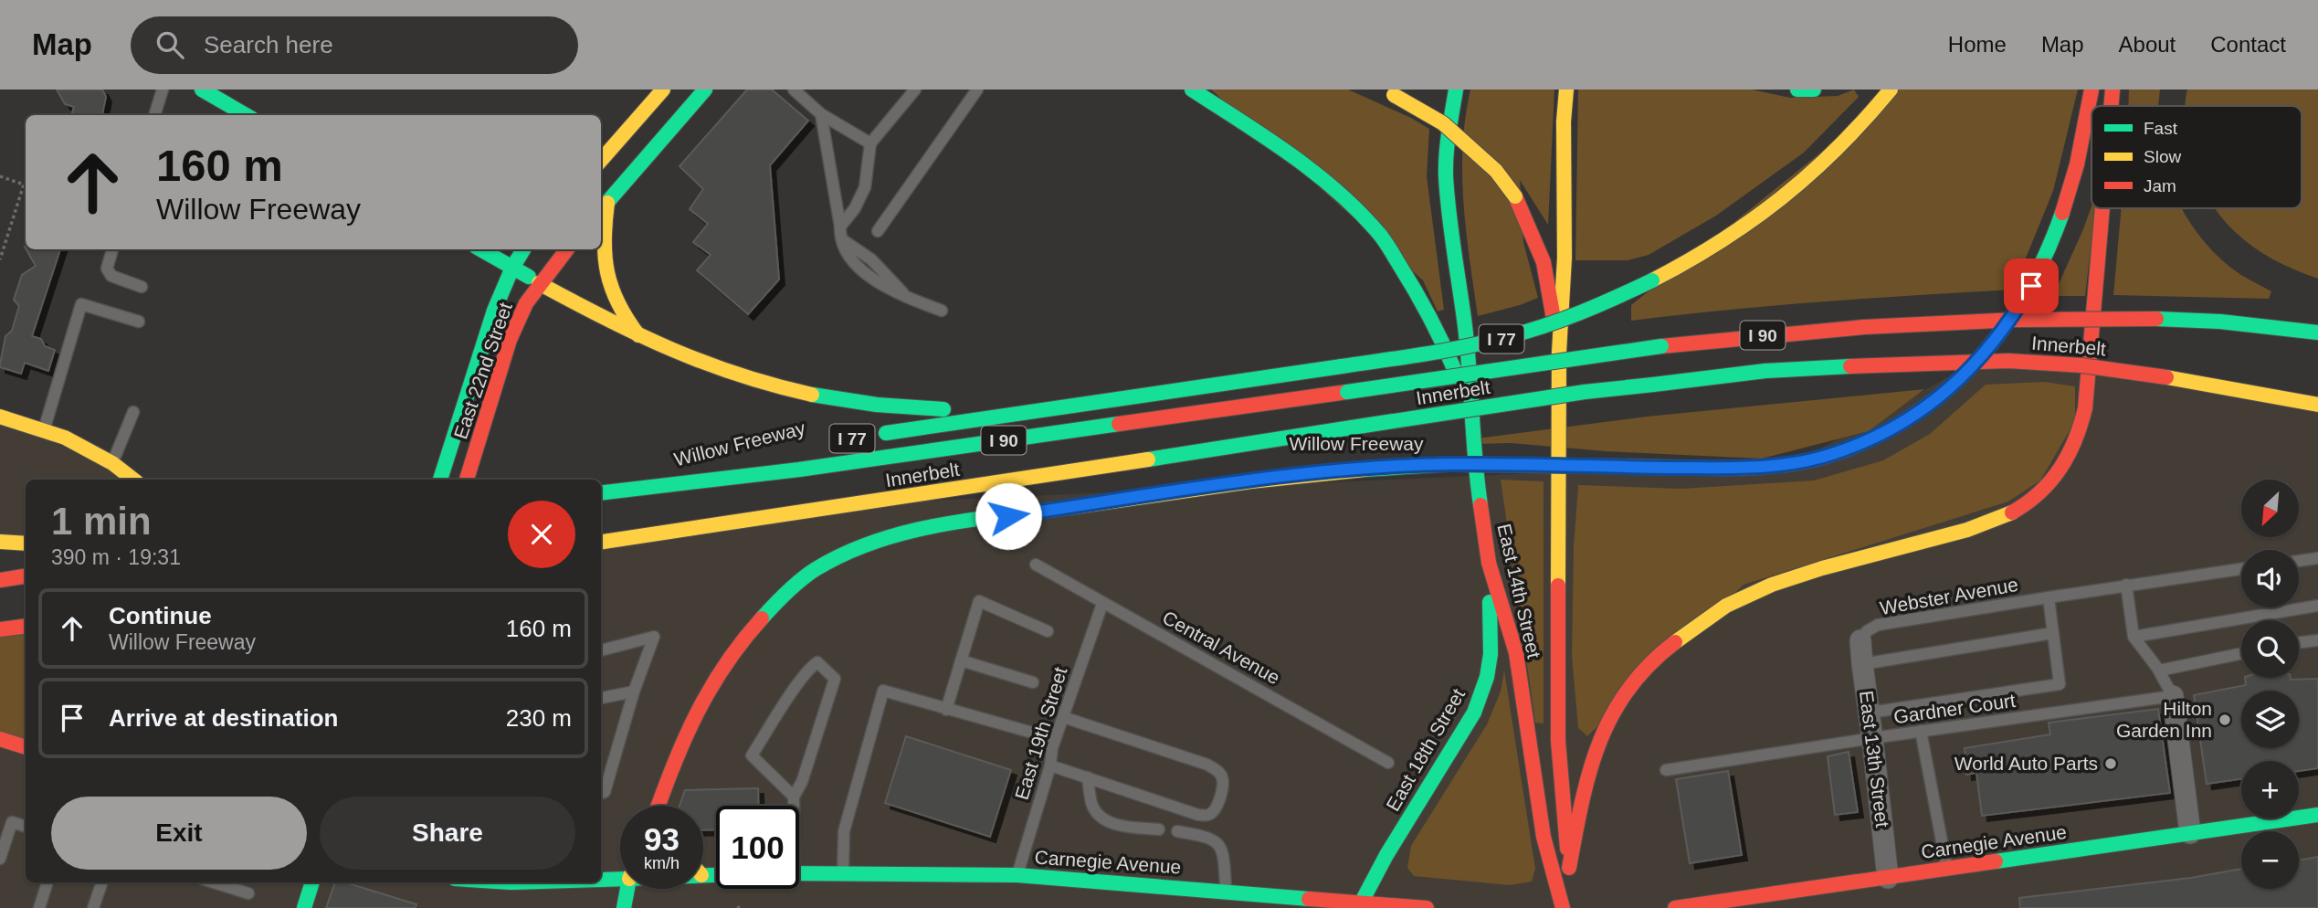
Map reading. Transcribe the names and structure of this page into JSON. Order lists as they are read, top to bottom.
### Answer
{
  "streets": {
    "main road": [
      "I 90",
      "I 77",
      "Innerbelt",
      "East 22nd Street",
      "Willow Freeway",
      "East 14th Street",
      "East 18th Street",
      "Carnegie Avenue"
    ],
    "street": ["East 13th Street"],
    "lane": [
      "Webster Avenue",
      "Central Avenue",
      "Gardner Court",
      "East 19th Street"
    ]
  },
  "crossings": [
    ["Innerbelt", "Willow Freeway"],
    ["East 14th Street", "East 18th Street"],
    ["Webster Avenue", "East 13th Street"],
    ["Central Avenue", "East 19th Street"],
    ["Gardner Court", "East 13th Street"],
    ["East 19th Street", "Carnegie Avenue"],
    ["East 18th Street", "Carnegie Avenue"],
    ["East 13th Street", "Carnegie Avenue"]
  ],
  "places": ["Hilton Garden Inn", "World Auto Parts"],
  "legend": ["Fast", "Slow", "Jam"],
  "north": "bottom left",
  "page": {
    "header": "Map",
    "search": "Search here",
    "nav": [
      "Home",
      "Map",
      "About",
      "Contact"
    ],
    "turn": ["160 m", "Willow Freeway"],
    "map_buttons": ["+", "−"],
    "heading": ["1 min", "390 m · 19:31"],
    "list": [
      {
        "name": "Continue",
        "note": "Willow Freeway",
        "value": "160 m"
      },
      {
        "name": "Arrive at destination",
        "value": "230 m"
      }
    ],
    "buttons": ["Exit", "Share"],
    "speed": "93 km/h",
    "limit": "100"
  }
}
